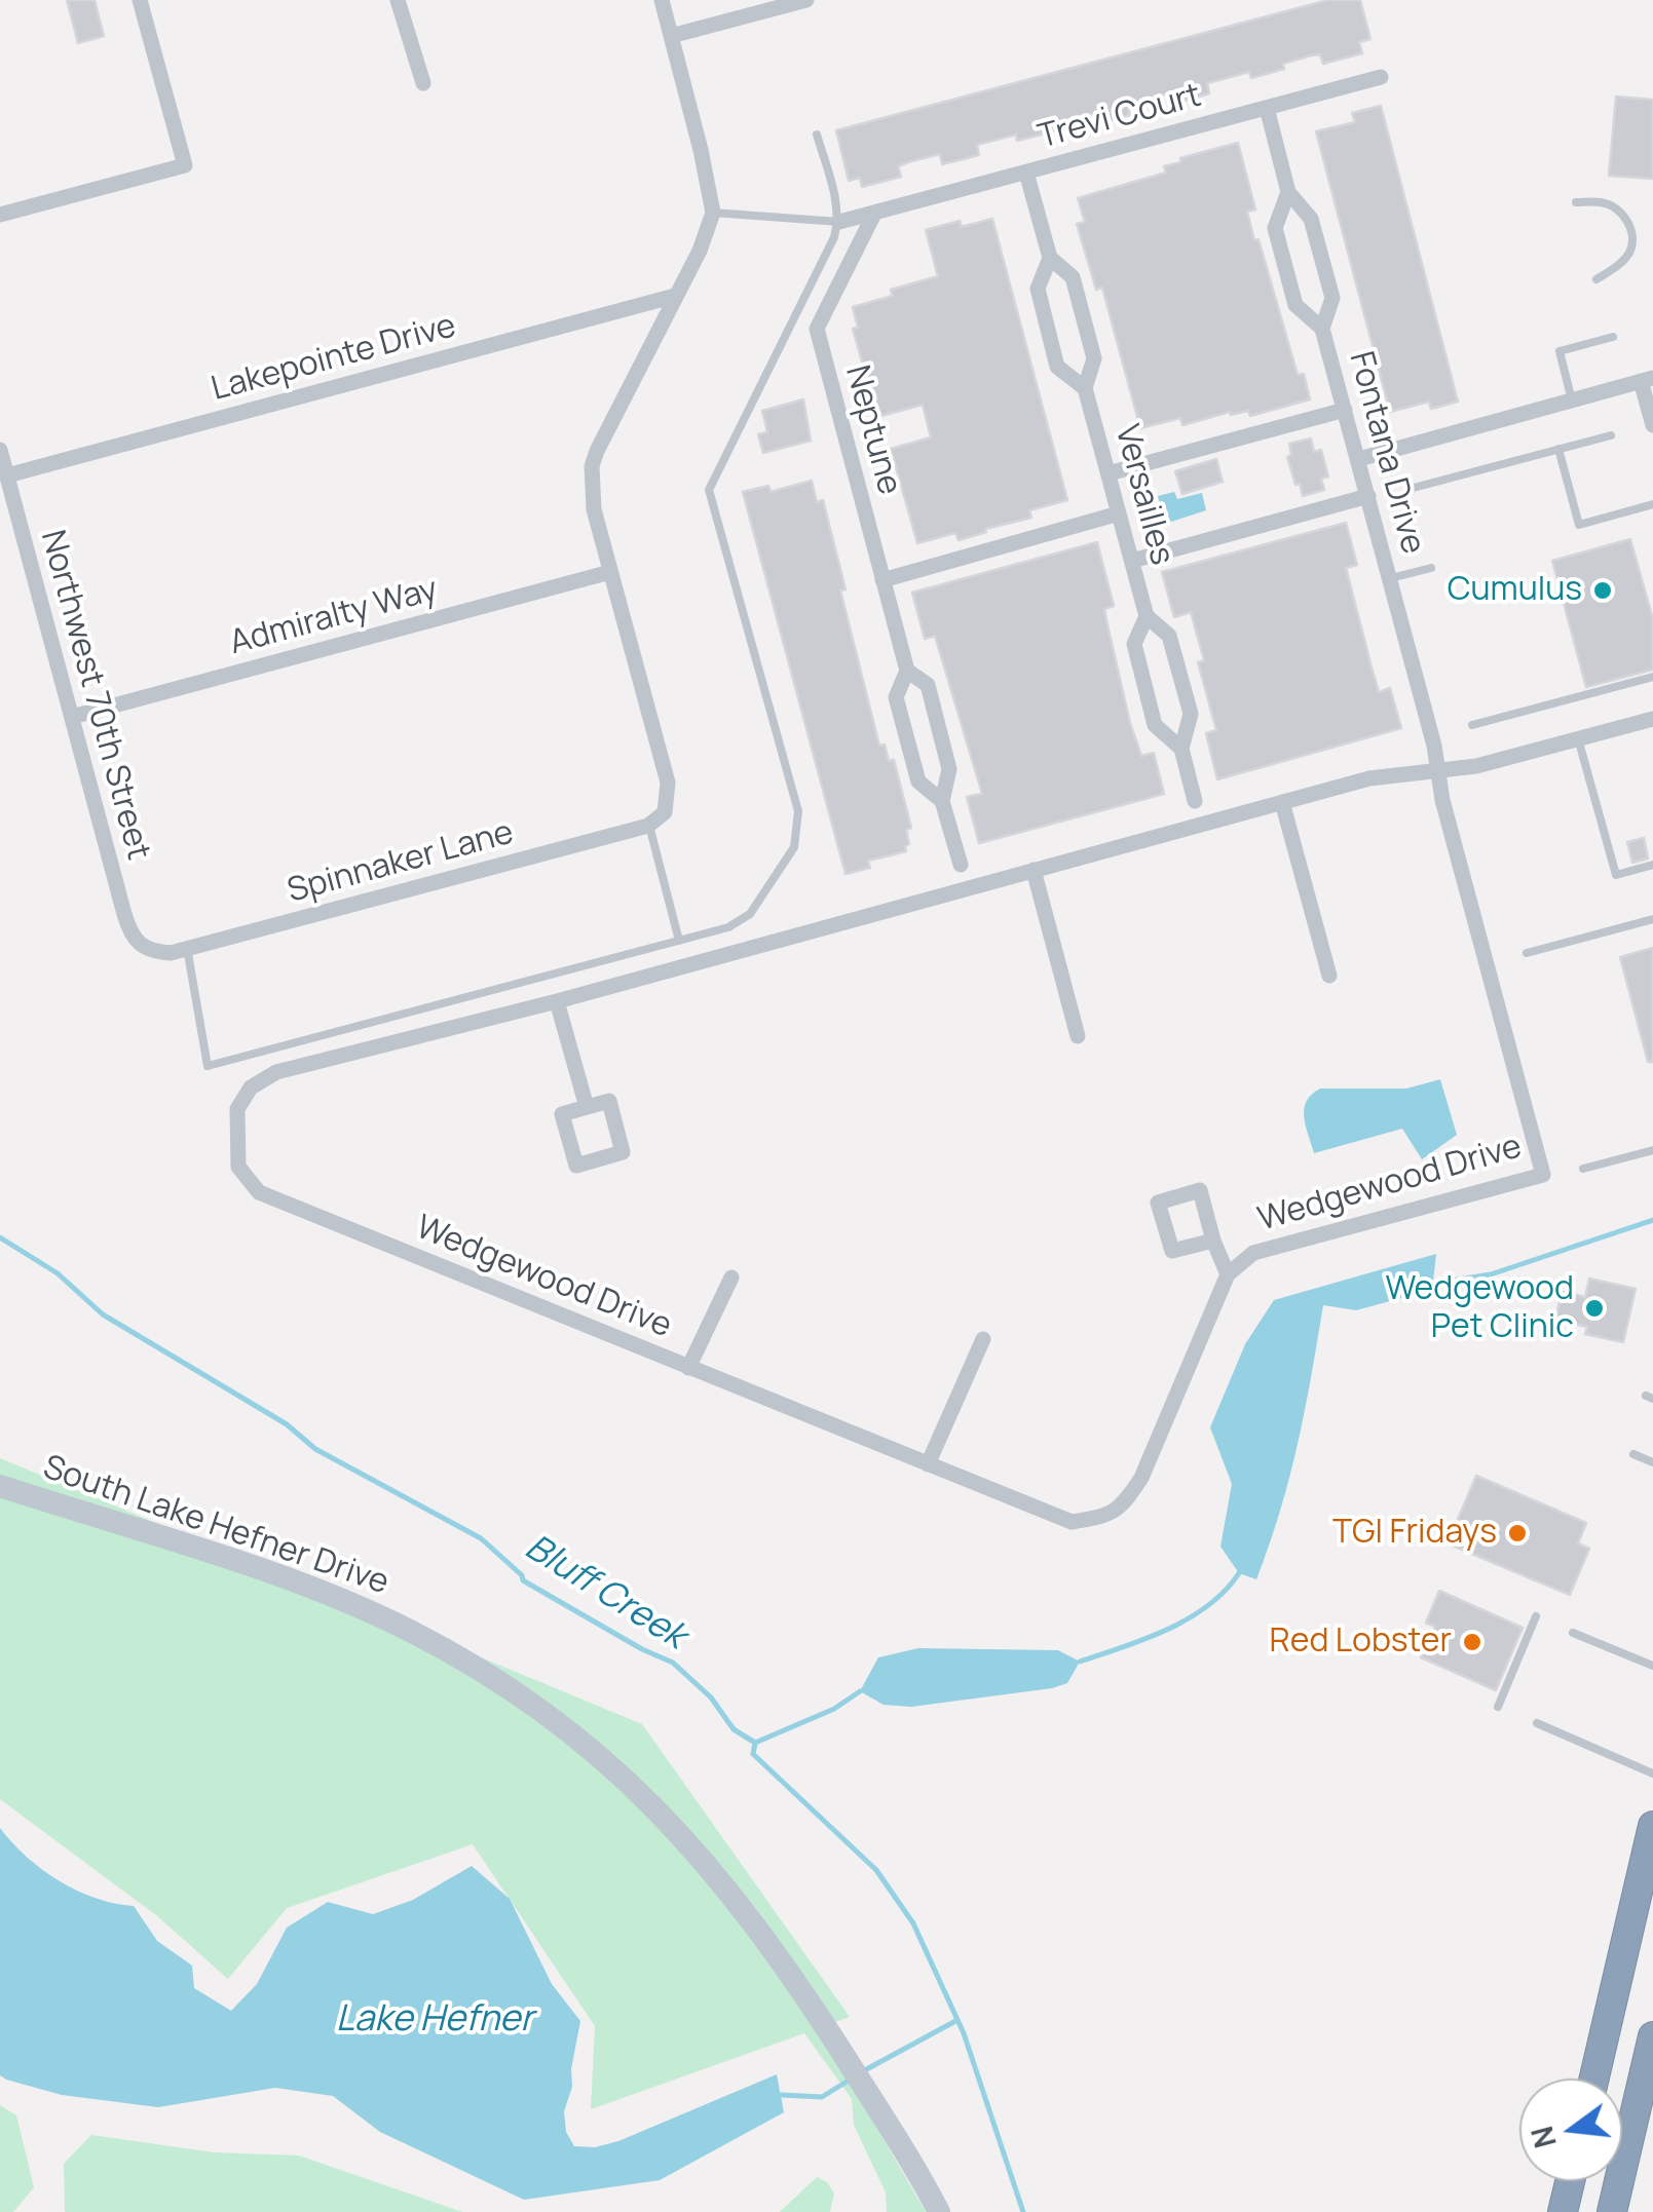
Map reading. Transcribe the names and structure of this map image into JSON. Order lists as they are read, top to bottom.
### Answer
{
  "streets": {
    "street": [
      "Trevi Court",
      "Lakepointe Drive",
      "Neptune",
      "Fontana Drive",
      "Versailles",
      "Admiralty Way",
      "Northwest 70th Street",
      "Spinnaker Lane",
      "Wedgewood Drive",
      "South Lake Hefner Drive"
    ]
  },
  "crossings": [
    ["Trevi Court", "Neptune"],
    ["Trevi Court", "Fontana Drive"],
    ["Trevi Court", "Versailles"],
    ["Lakepointe Drive", "Northwest 70th Street"],
    ["Fontana Drive", "Wedgewood Drive"],
    ["Admiralty Way", "Northwest 70th Street"],
    ["Admiralty Way", "Spinnaker Lane"],
    ["Northwest 70th Street", "Spinnaker Lane"]
  ],
  "water": ["Bluff Creek", "Lake Hefner"],
  "places": [
    "Cumulus",
    "Wedgewood Pet Clinic",
    "TGI Fridays",
    "Red Lobster"
  ],
  "north": "left"
}
